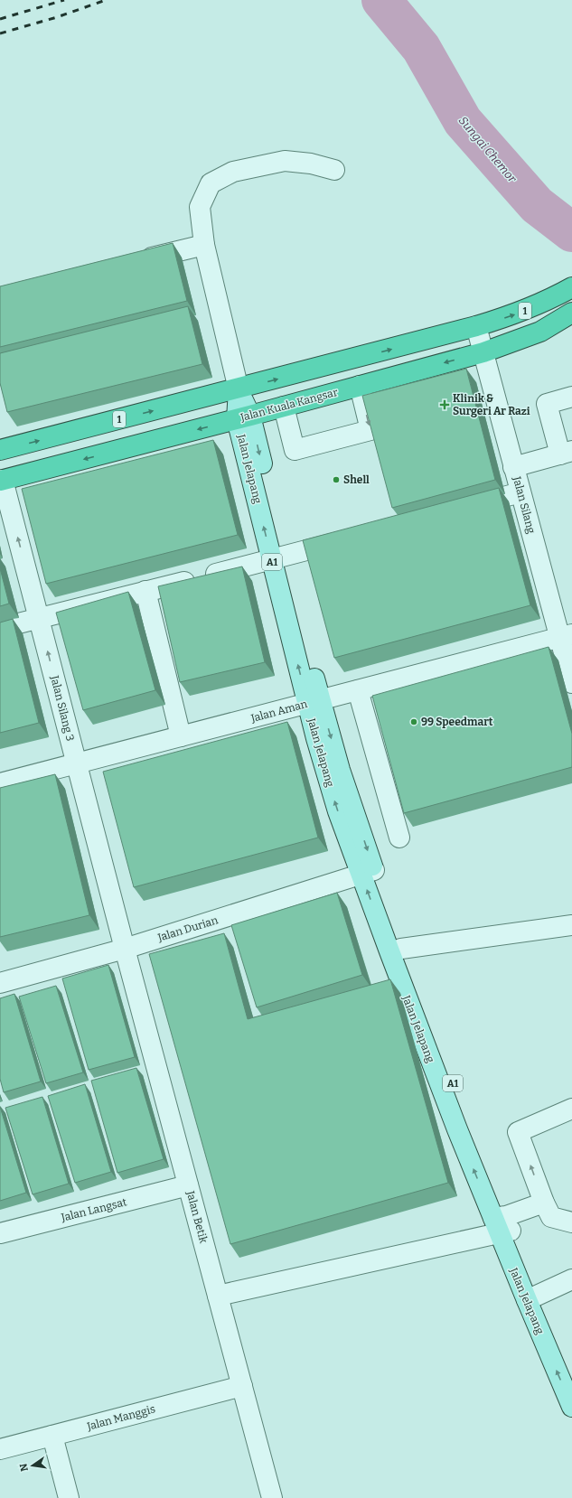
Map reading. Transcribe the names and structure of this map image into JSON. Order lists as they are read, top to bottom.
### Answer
{
  "streets": {
    "highway": ["1", "Jalan Kuala Kangsar"],
    "main road": ["Jalan Jelapang", "A1"],
    "street": [
      "Jalan Silang",
      "Jalan Silang 3",
      "Jalan Aman",
      "Jalan Durian",
      "Jalan Langsat",
      "Jalan Betik",
      "Jalan Manggis"
    ]
  },
  "crossings": [
    ["1", "Jalan Jelapang"],
    ["1", "Jalan Silang"],
    ["Jalan Kuala Kangsar", "Jalan Jelapang"],
    ["Jalan Kuala Kangsar", "Jalan Silang"],
    ["Jalan Kuala Kangsar", "Jalan Silang 3"],
    ["Jalan Jelapang", "Jalan Aman"],
    ["Jalan Jelapang", "Jalan Durian"],
    ["Jalan Silang", "Jalan Aman"],
    ["Jalan Silang 3", "Jalan Aman"],
    ["Jalan Silang 3", "Jalan Durian"],
    ["Jalan Silang 3", "Jalan Betik"],
    ["Jalan Durian", "Jalan Betik"],
    ["Jalan Langsat", "Jalan Betik"],
    ["Jalan Betik", "Jalan Manggis"]
  ],
  "water": ["Sungai Chemor"],
  "places": {
    "health": ["Klinik & Surgeri Ar Razi"],
    "other": ["Shell", "99 Speedmart"]
  },
  "north": "left"
}
